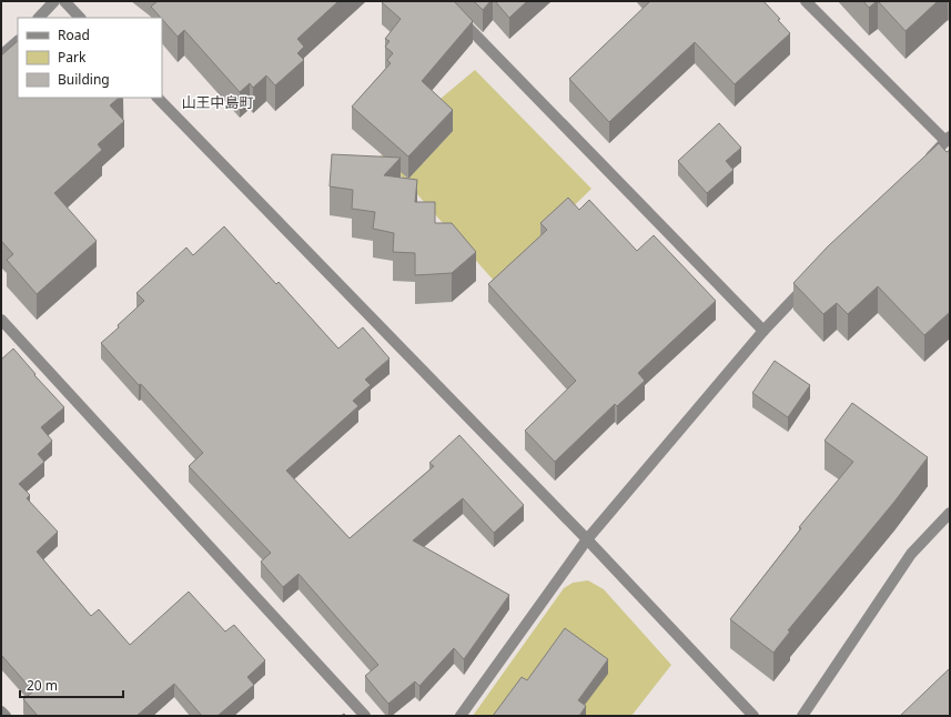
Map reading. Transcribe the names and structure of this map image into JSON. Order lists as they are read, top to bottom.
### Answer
{
  "districts": ["山王中島町"],
  "legend": ["Road", "Park", "Building"],
  "scale_bar": "20 m"
}
